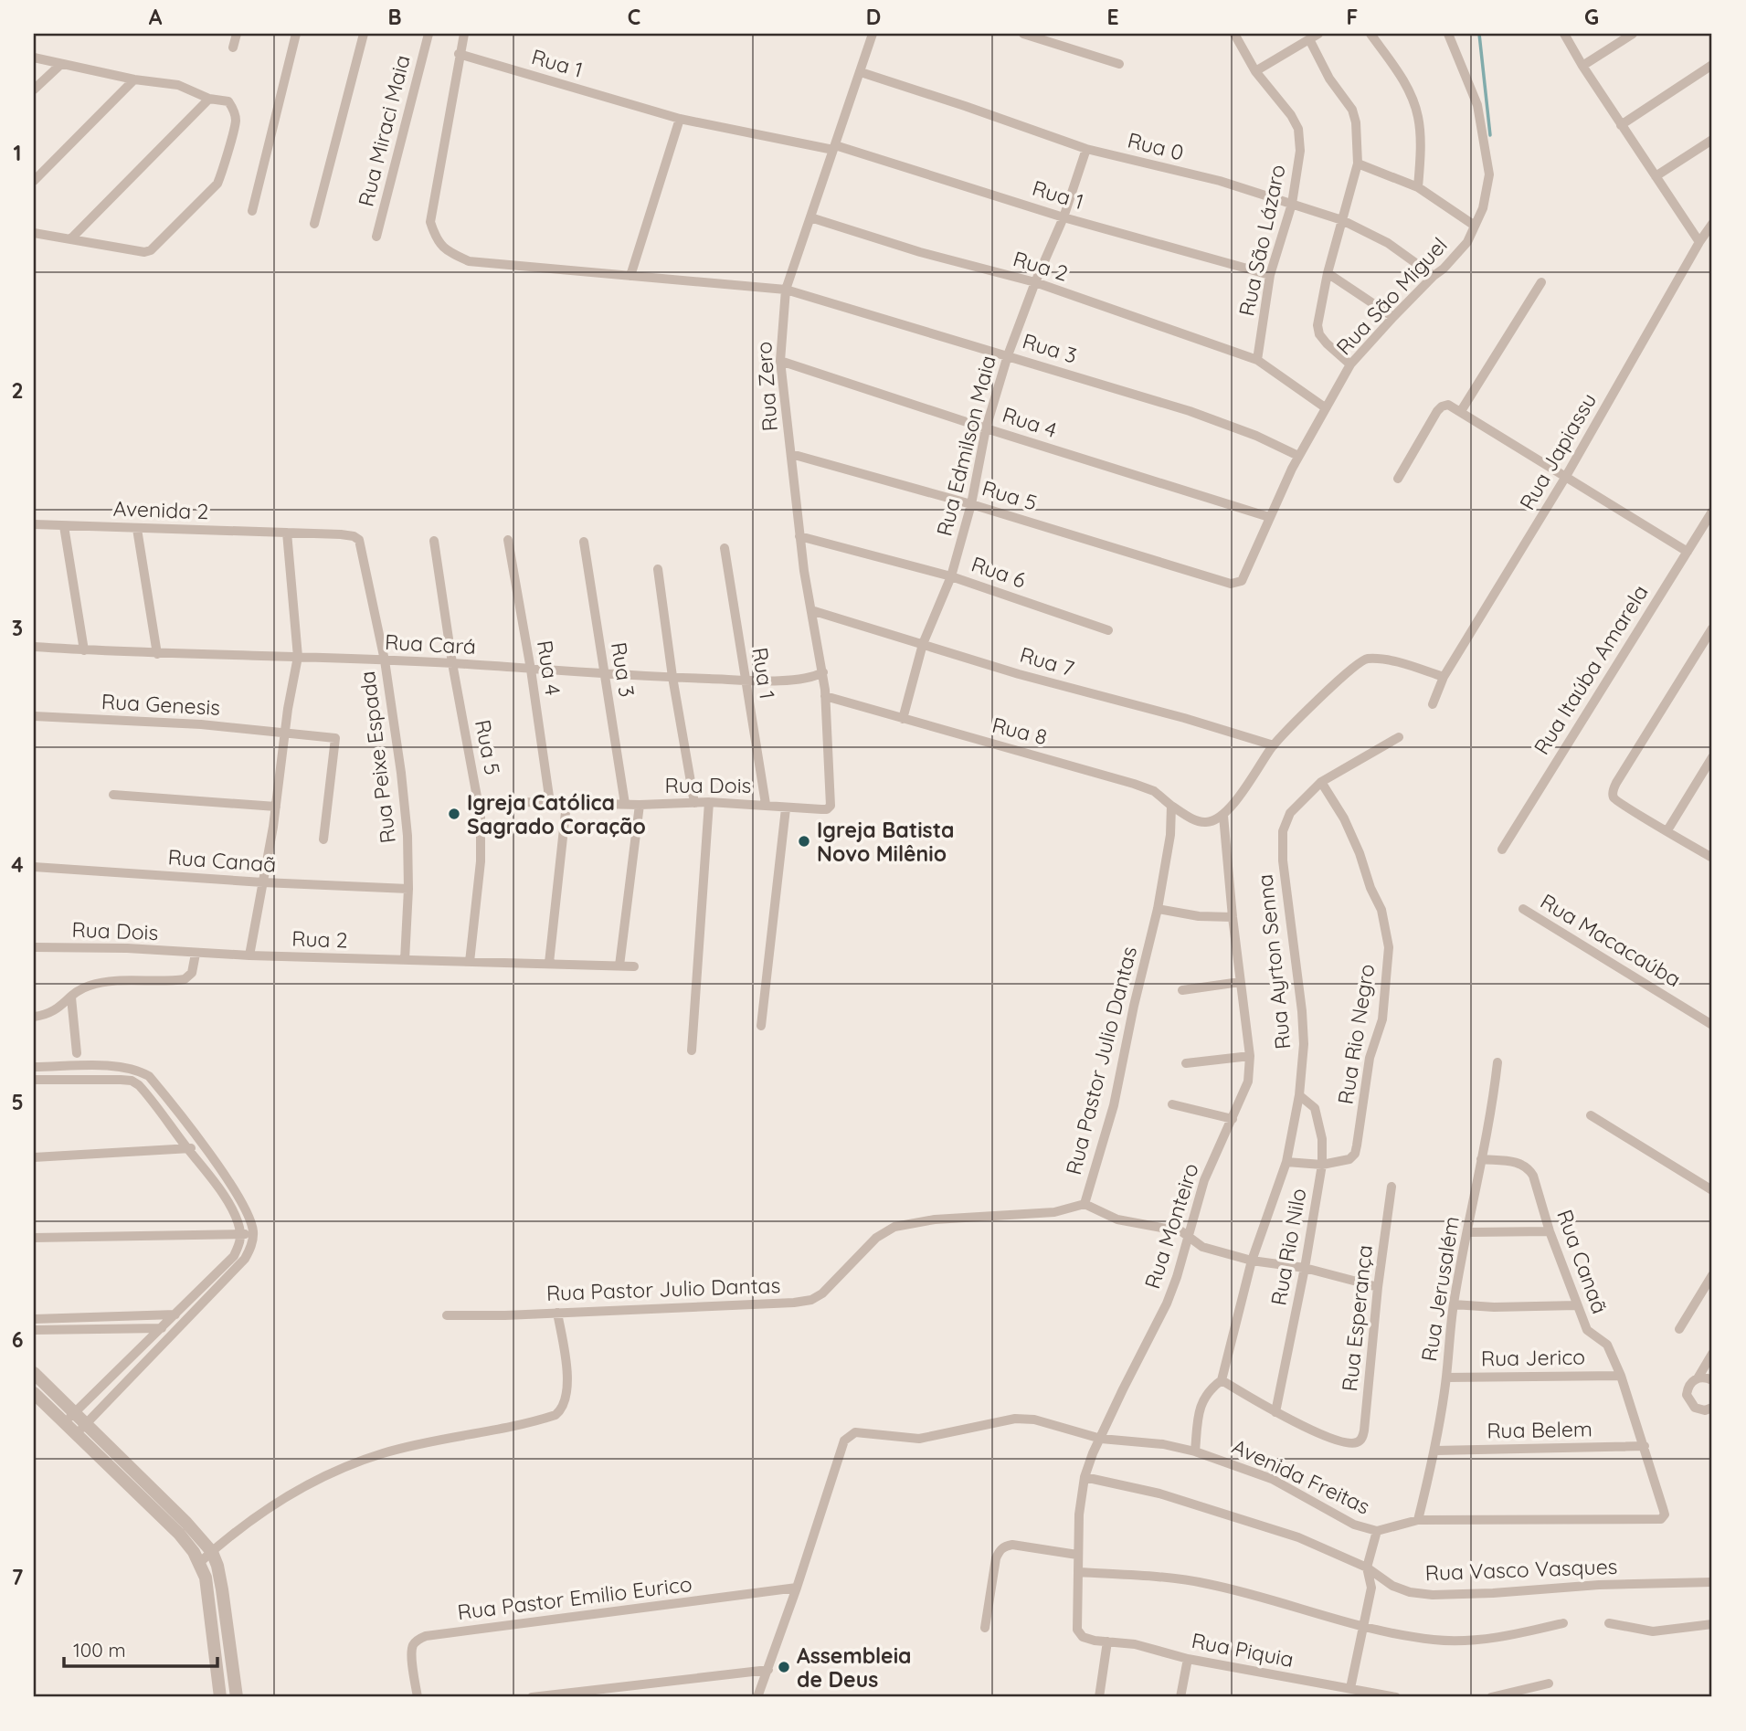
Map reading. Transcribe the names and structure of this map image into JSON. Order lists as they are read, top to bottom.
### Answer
{
  "streets": {
    "street": [
      "Rua 1",
      "Rua Miraci Maia",
      "Rua 0",
      "Rua São Lázaro",
      "Rua 2",
      "Rua São Miguel",
      "Rua 3",
      "Rua Zero",
      "Rua 4",
      "Rua Edmilson Maia",
      "Rua Japiassu",
      "Rua 5",
      "Avenida 2",
      "Rua 6",
      "Rua Cará",
      "Rua 7",
      "Rua Itaúba Amarela",
      "Rua Genesis",
      "Rua 8",
      "Rua Peixe Espada",
      "Rua Dois",
      "Rua Canaã",
      "Rua Macacaúba",
      "Rua Ayrton Senna",
      "Rua Rio Negro",
      "Rua Pastor Julio Dantas",
      "Rua Monteiro",
      "Rua Rio Nilo",
      "Rua Jerusalém",
      "Rua Esperança",
      "Rua Jerico",
      "Rua Belem",
      "Avenida Freitas",
      "Rua Vasco Vasques",
      "Rua Pastor Emilio Eurico",
      "Rua Piquia"
    ]
  },
  "crossings": [
    ["Rua 1", "Rua São Lázaro"],
    ["Rua 1", "Rua 3"],
    ["Rua 1", "Rua Zero"],
    ["Rua 1", "Rua Edmilson Maia"],
    ["Rua 1", "Rua Cará"],
    ["Rua 1", "Rua Dois"],
    ["Rua 0", "Rua São Lázaro"],
    ["Rua 0", "Rua São Miguel"],
    ["Rua 0", "Rua Zero"],
    ["Rua 0", "Rua Edmilson Maia"],
    ["Rua São Lázaro", "Rua 2"],
    ["Rua 2", "Rua Zero"],
    ["Rua 2", "Rua Edmilson Maia"],
    ["Rua 2", "Rua 5"],
    ["Rua 2", "Rua Peixe Espada"],
    ["Rua 2", "Rua Dois"],
    ["Rua São Miguel", "Rua 3"],
    ["Rua São Miguel", "Rua 4"],
    ["Rua São Miguel", "Rua 5"],
    ["Rua 3", "Rua Zero"],
    ["Rua 3", "Rua Edmilson Maia"],
    ["Rua 3", "Rua Cará"],
    ["Rua 3", "Rua Dois"],
    ["Rua Zero", "Rua 4"],
    ["Rua Zero", "Rua 5"],
    ["Rua Zero", "Rua 6"],
    ["Rua Zero", "Rua Cará"],
    ["Rua Zero", "Rua 7"],
    ["Rua Zero", "Rua 8"],
    ["Rua Zero", "Rua Dois"],
    ["Rua 4", "Rua Edmilson Maia"],
    ["Rua 4", "Rua Cará"],
    ["Rua 4", "Rua Dois"],
    ["Rua Edmilson Maia", "Rua 5"],
    ["Rua Edmilson Maia", "Rua 6"],
    ["Rua Edmilson Maia", "Rua 7"],
    ["Rua Edmilson Maia", "Rua 8"],
    ["Rua 5", "Rua Cará"],
    ["Rua 5", "Rua Dois"],
    ["Avenida 2", "Rua Peixe Espada"],
    ["Rua Cará", "Rua 8"],
    ["Rua Cará", "Rua Peixe Espada"],
    ["Rua 8", "Rua Pastor Julio Dantas"],
    ["Rua Peixe Espada", "Rua Canaã"],
    ["Rua Canaã", "Rua Jerusalém"],
    ["Rua Canaã", "Rua Jerico"],
    ["Rua Canaã", "Rua Belem"],
    ["Rua Canaã", "Avenida Freitas"],
    ["Rua Ayrton Senna", "Rua Rio Negro"],
    ["Rua Ayrton Senna", "Rua Rio Nilo"],
    ["Rua Ayrton Senna", "Avenida Freitas"],
    ["Rua Rio Negro", "Rua Rio Nilo"],
    ["Rua Monteiro", "Avenida Freitas"],
    ["Rua Monteiro", "Rua Vasco Vasques"],
    ["Rua Monteiro", "Rua Piquia"],
    ["Rua Rio Nilo", "Rua Esperança"],
    ["Rua Jerusalém", "Rua Jerico"],
    ["Rua Jerusalém", "Rua Belem"],
    ["Rua Jerusalém", "Avenida Freitas"],
    ["Avenida Freitas", "Rua Pastor Emilio Eurico"]
  ],
  "places": ["Igreja Católica Sagrado Coração", "Igreja Batista Novo Milênio", "Assembleia de Deus"],
  "scale_bar": "100 m",
  "grid": {
    "columns": [
      "A",
      "B",
      "C",
      "D",
      "E",
      "F",
      "G"
    ],
    "rows": [
      "1",
      "2",
      "3",
      "4",
      "5",
      "6",
      "7"
    ]
  }
}
